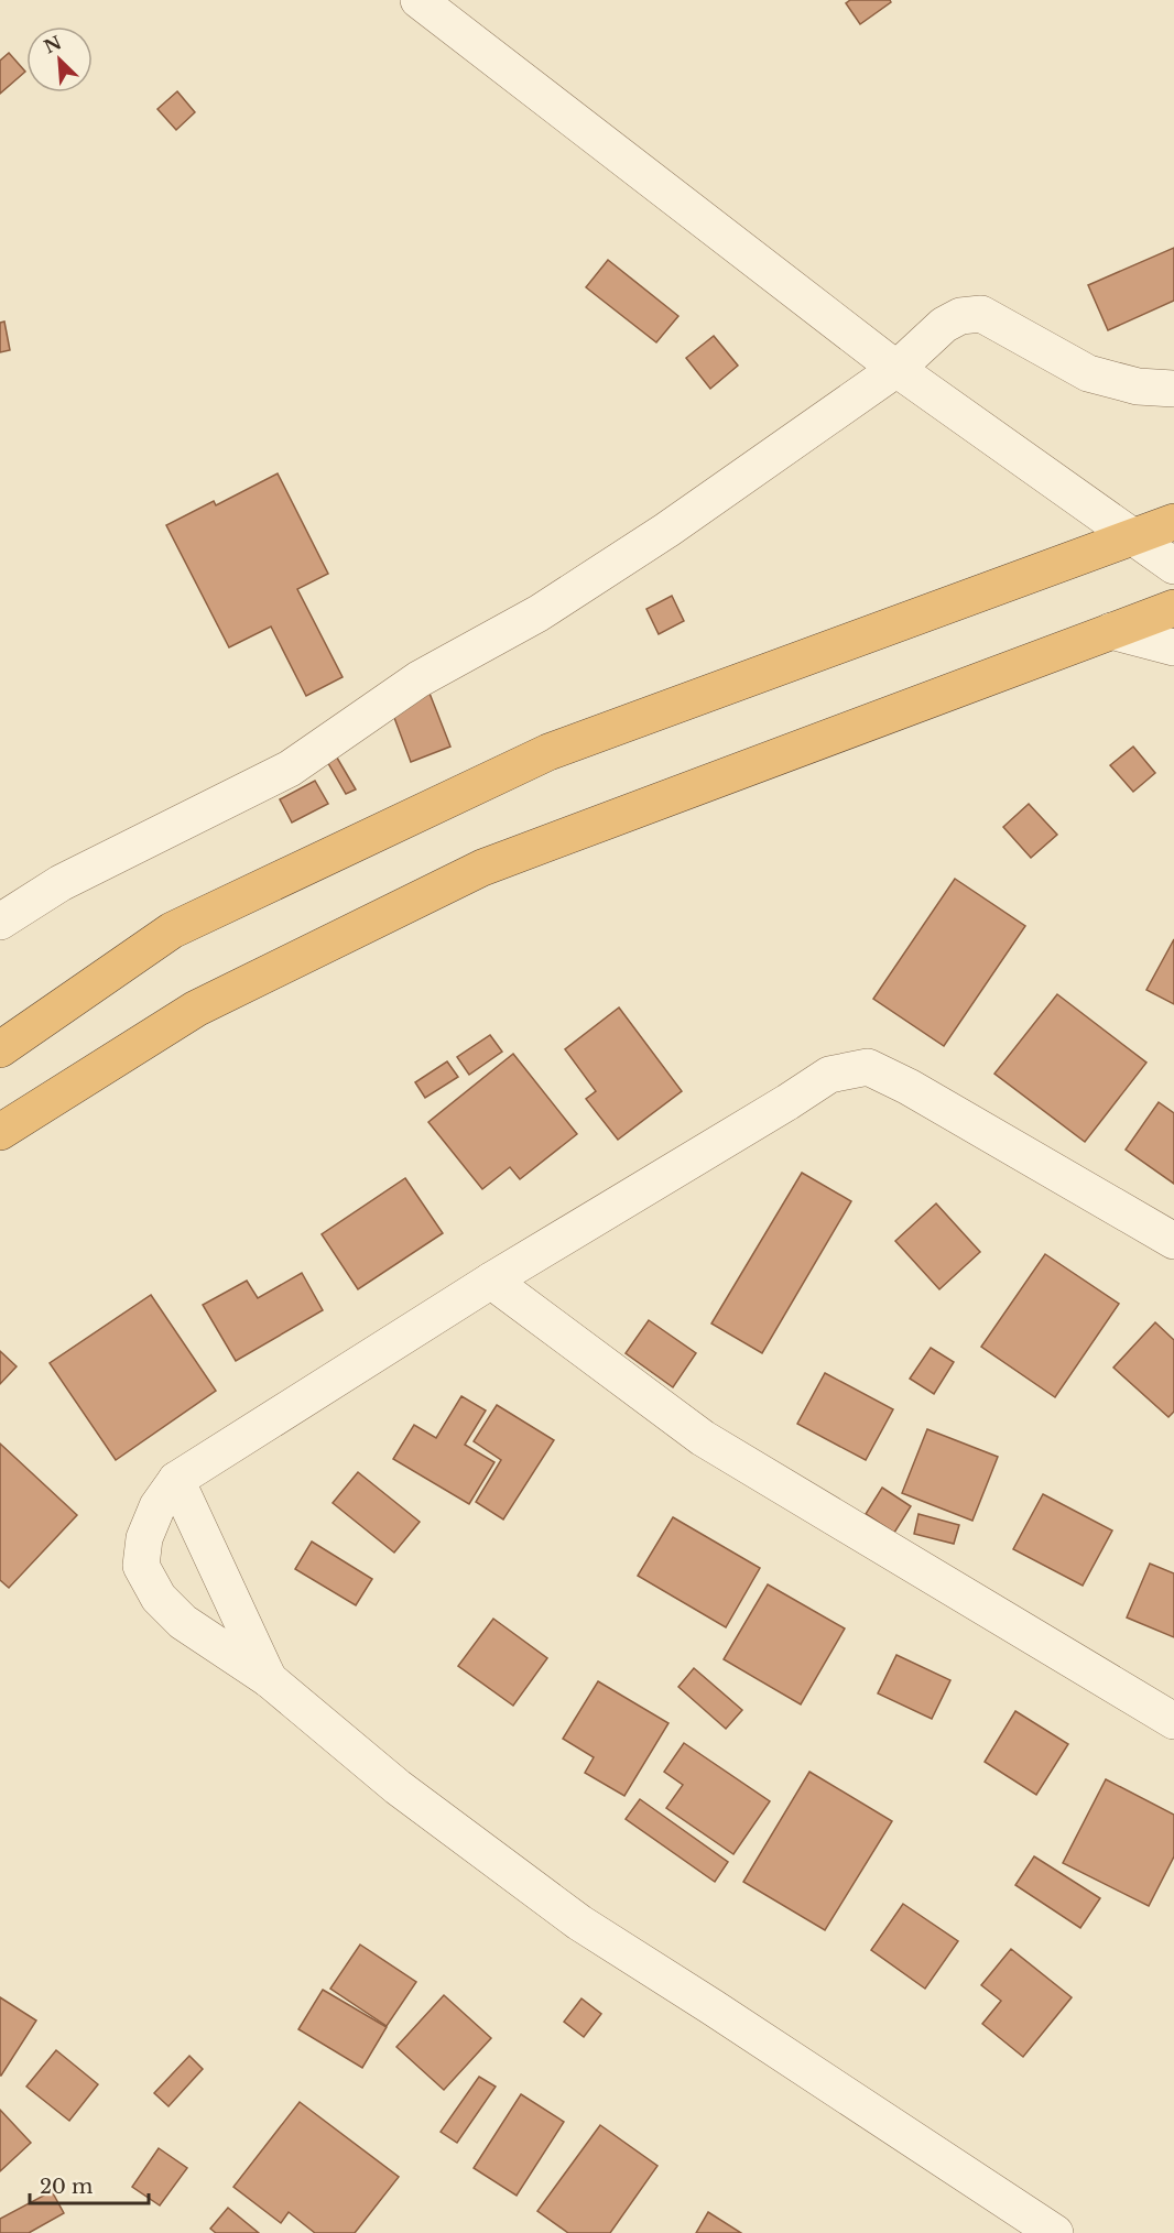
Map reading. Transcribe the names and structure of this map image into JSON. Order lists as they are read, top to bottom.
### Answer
{
  "scale_bar": "20 m",
  "north": "top left"
}
